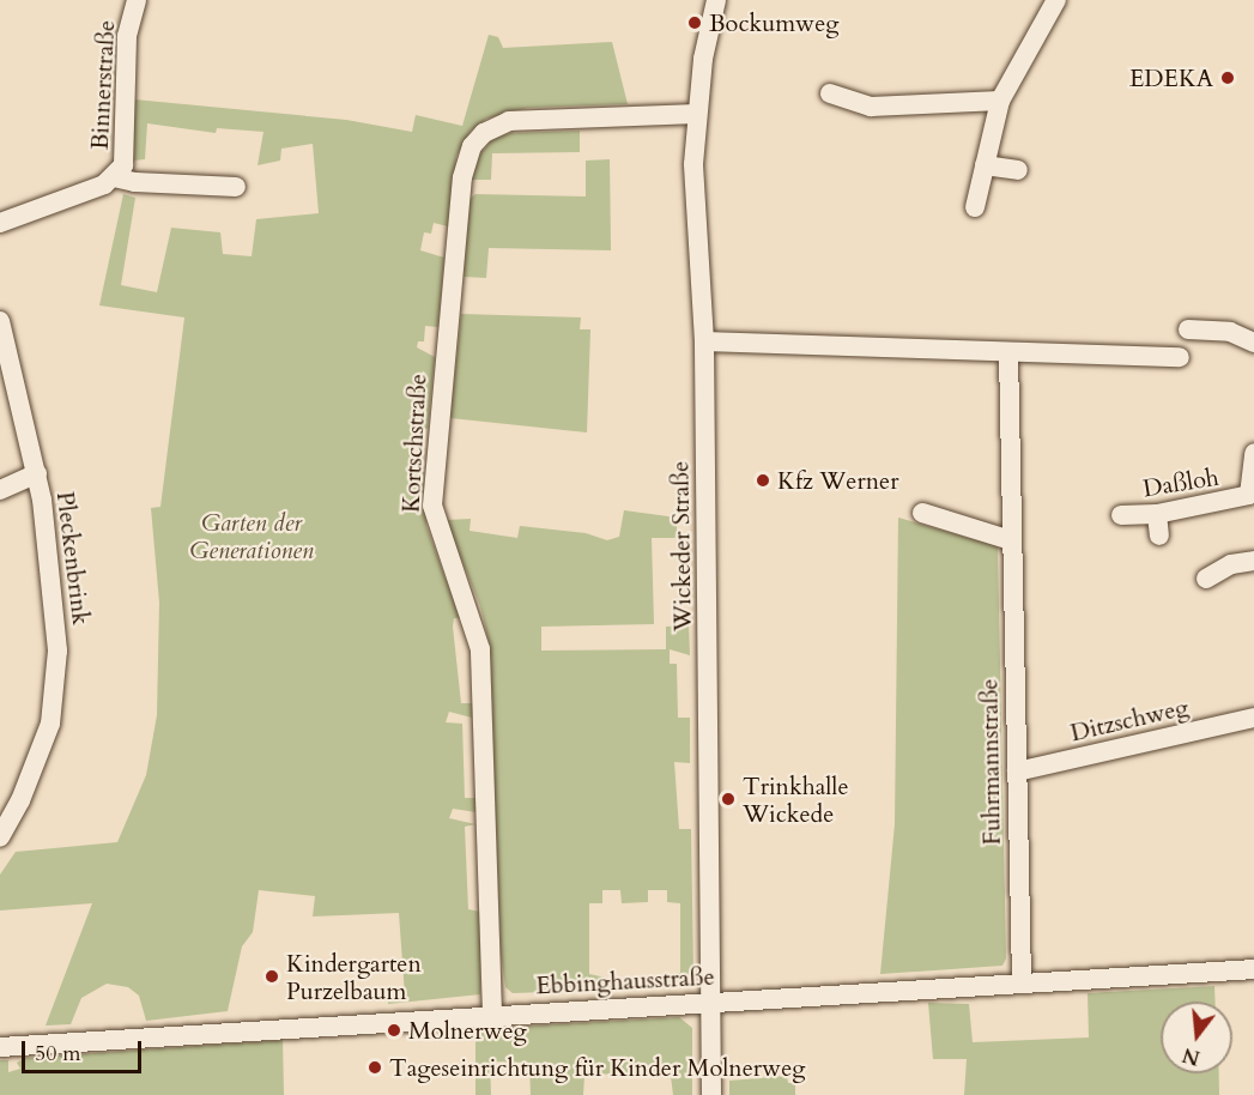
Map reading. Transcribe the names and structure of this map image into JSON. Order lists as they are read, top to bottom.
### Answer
{
  "streets": {
    "street": [
      "Binnerstraße",
      "Kortschstraße",
      "Daßloh",
      "Wickeder Straße",
      "Pleckenbrink",
      "Ditzschweg",
      "Fuhrmannstraße",
      "Ebbinghausstraße"
    ]
  },
  "crossings": [
    ["Kortschstraße", "Wickeder Straße"],
    ["Kortschstraße", "Ebbinghausstraße"],
    ["Wickeder Straße", "Ebbinghausstraße"],
    ["Ditzschweg", "Fuhrmannstraße"],
    ["Fuhrmannstraße", "Ebbinghausstraße"]
  ],
  "parks": ["Garten der Generationen"],
  "places": [
    "Bockumweg",
    "EDEKA",
    "Kfz Werner",
    "Trinkhalle Wickede",
    "Kindergarten Purzelbaum",
    "Molnerweg",
    "Tageseinrichtung für Kinder Molnerweg"
  ],
  "scale_bar": "50 m",
  "north": "bottom"
}
